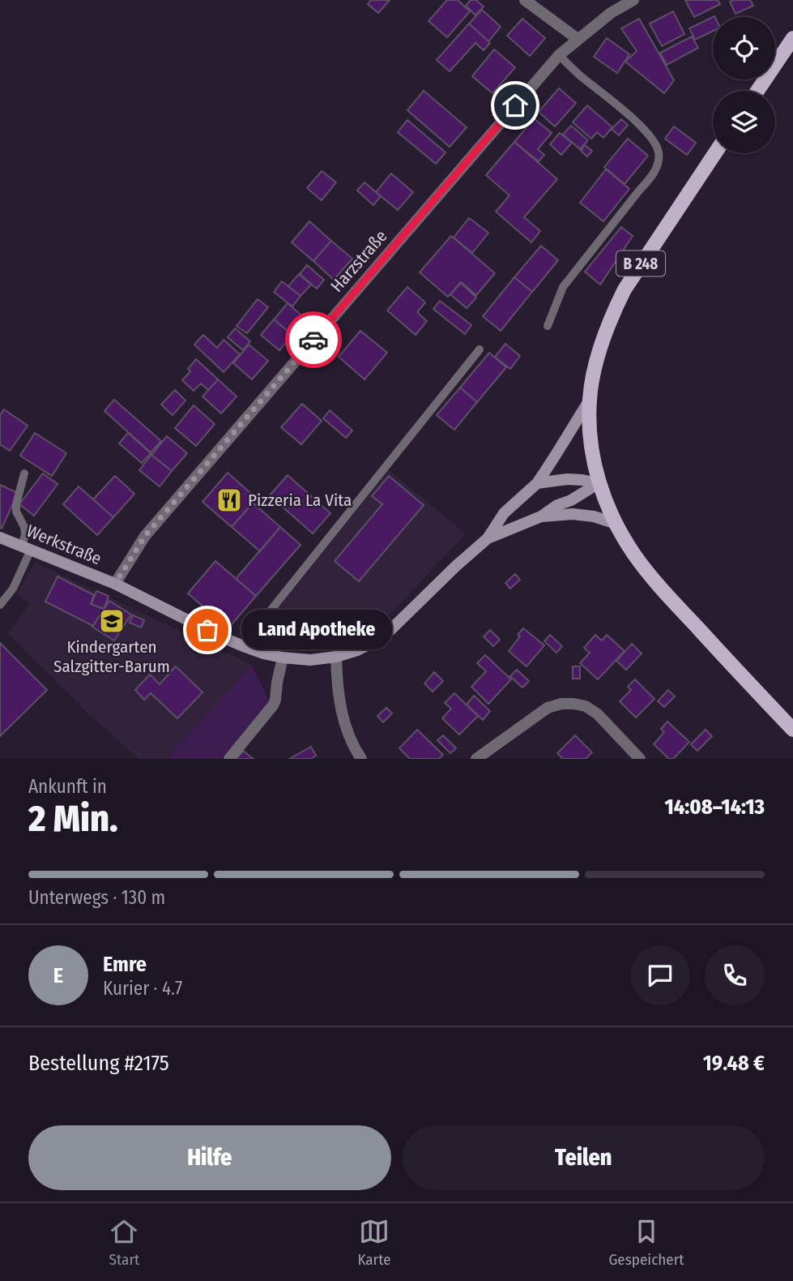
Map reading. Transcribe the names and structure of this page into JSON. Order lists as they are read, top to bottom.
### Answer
{
  "streets": {
    "main road": ["B 248", "Werkstraße"],
    "street": ["Harzstraße"]
  },
  "crossings": [
    ["Harzstraße", "Werkstraße"]
  ],
  "places": {
    "restaurant": ["Pizzeria La Vita"],
    "school or university": ["Kindergarten Salzgitter-Barum"],
    "other": ["Land Apotheke"]
  },
  "page": {
    "bubble": "Land Apotheke",
    "heading": ["2 Min.", "Ankunft in", "14:08–14:13"],
    "panel": [
      "Emre",
      "Kurier · 4.7",
      "Bestellung #2175",
      "19.48 €"
    ],
    "bar": "Unterwegs · 130 m",
    "round": "E",
    "buttons": ["Hilfe", "Teilen"],
    "tabs": ["Start", "Karte", "Gespeichert"]
  }
}
